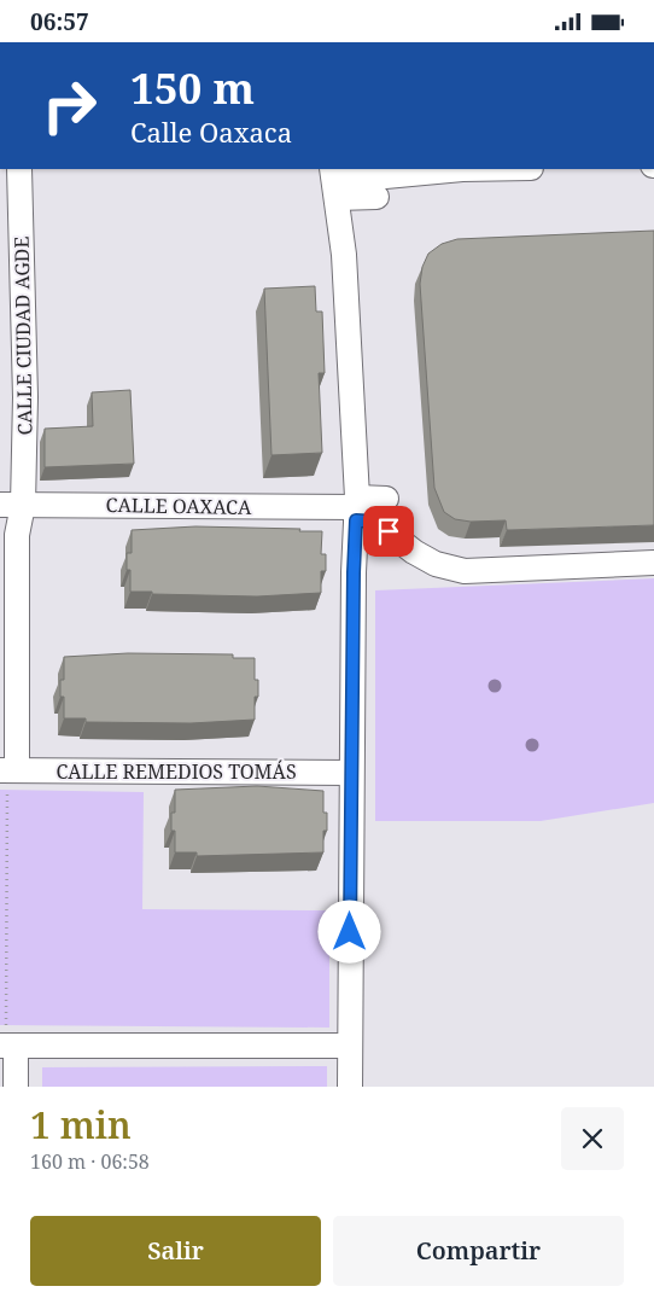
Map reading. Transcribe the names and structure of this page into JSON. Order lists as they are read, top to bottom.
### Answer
{
  "streets": {
    "street": ["CALLE CIUDAD AGDE", "CALLE OAXACA", "CALLE REMEDIOS TOMÁS"]
  },
  "crossings": [
    ["CALLE CIUDAD AGDE", "CALLE OAXACA"],
    ["CALLE CIUDAD AGDE", "CALLE REMEDIOS TOMÁS"]
  ],
  "page": {
    "status": "06:57",
    "turn": ["150 m", "Calle Oaxaca"],
    "heading": ["1 min", "160 m · 06:58"],
    "buttons": ["Salir", "Compartir"]
  }
}
